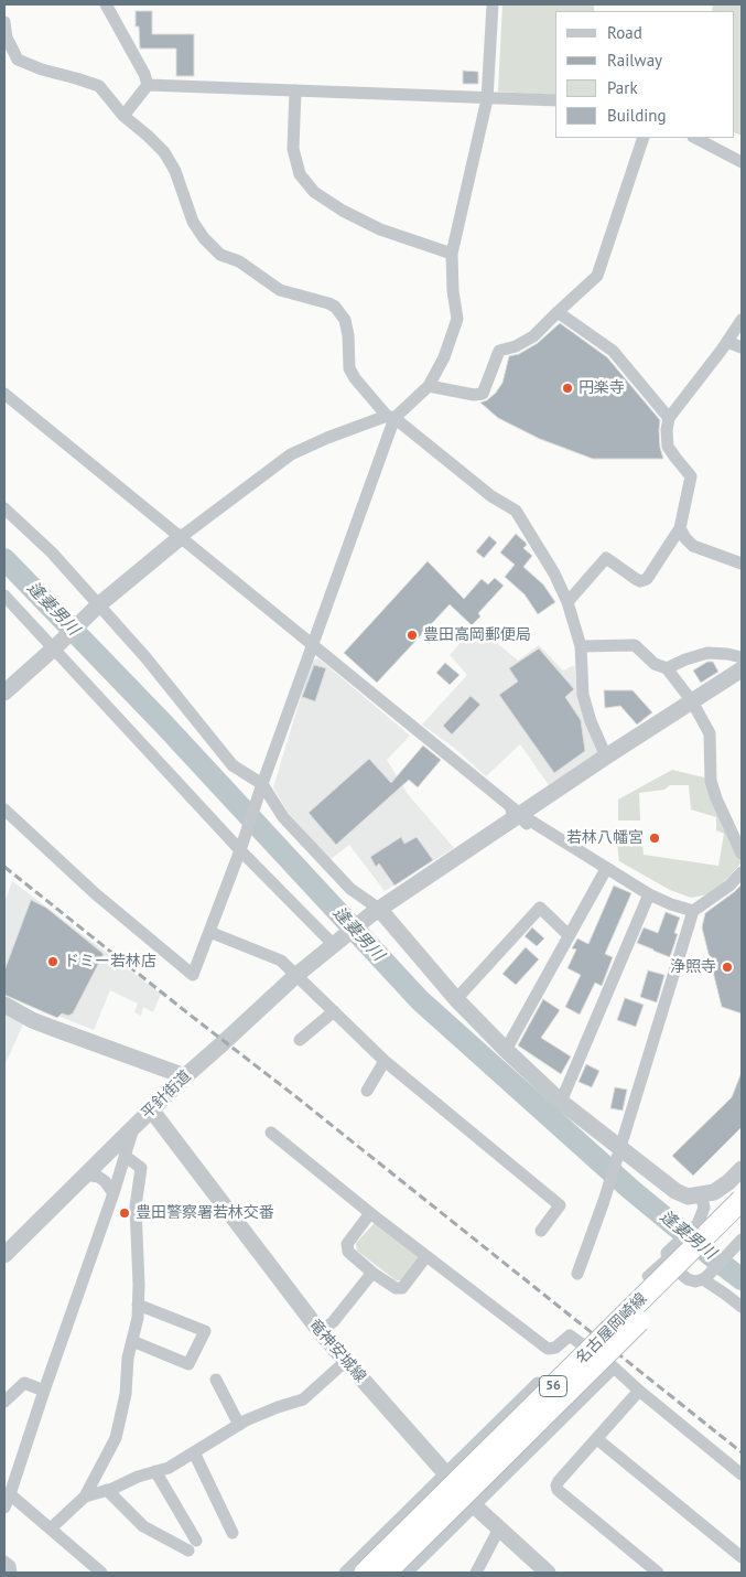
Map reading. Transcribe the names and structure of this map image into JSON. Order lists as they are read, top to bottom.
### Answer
{
  "streets": {
    "main road": ["名古屋岡崎線", "56"],
    "street": ["平針街道", "竜神安城線"]
  },
  "crossings": [
    ["平針街道", "竜神安城線"]
  ],
  "water": ["逢妻男川"],
  "places": [
    "円楽寺",
    "豊田高岡郵便局",
    "若林八幡宮",
    "ドミー若林店",
    "浄照寺",
    "豊田警察署若林交番"
  ],
  "legend": [
    "Road",
    "Railway",
    "Park",
    "Building"
  ]
}
